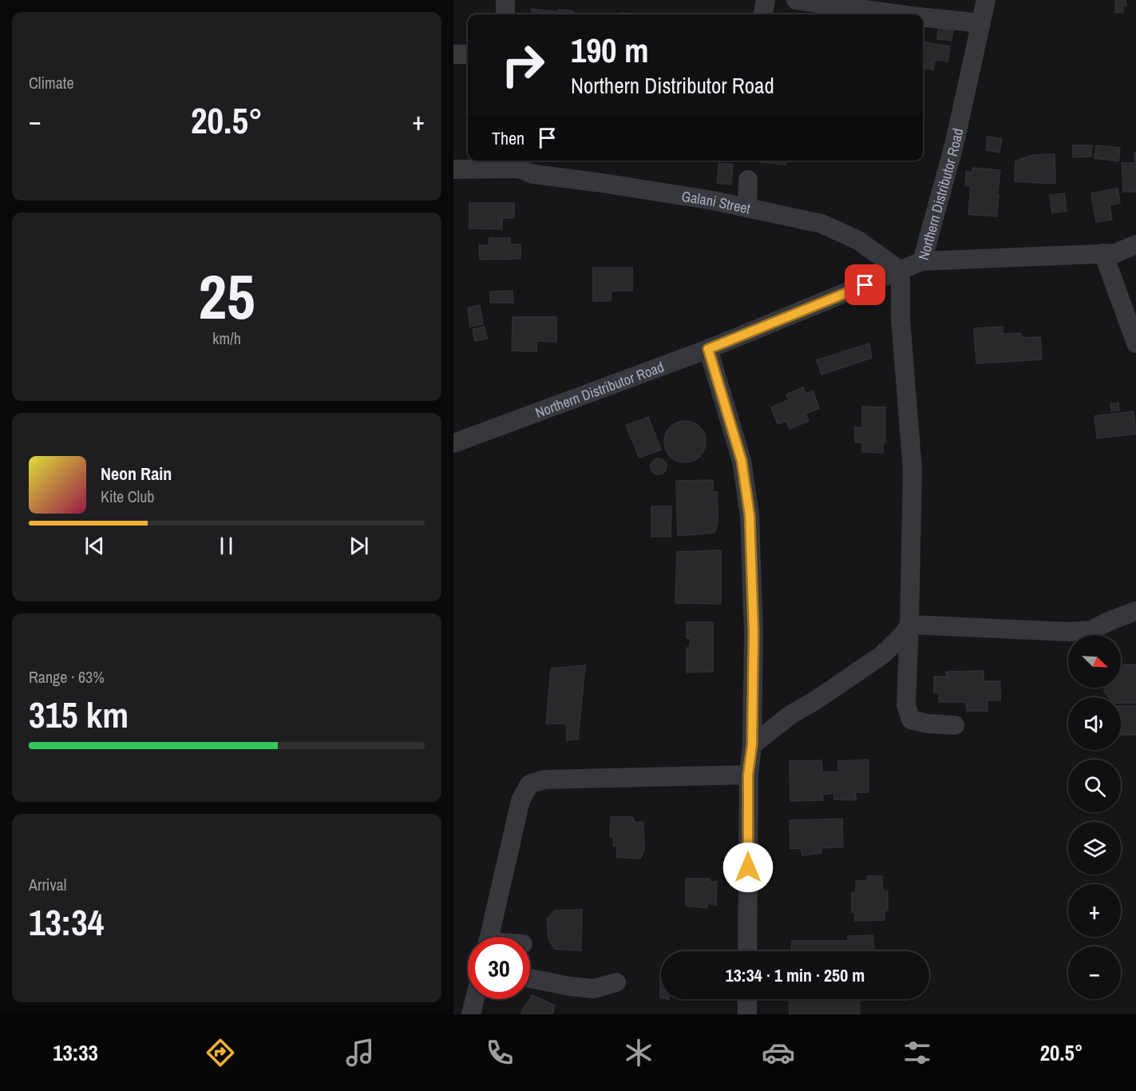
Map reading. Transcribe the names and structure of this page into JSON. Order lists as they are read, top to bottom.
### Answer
{
  "streets": {
    "street": ["Northern Distributor Road", "Galani Street"]
  },
  "crossings": [
    ["Northern Distributor Road", "Galani Street"]
  ],
  "north": "bottom right",
  "page": {
    "tile": [
      "Climate",
      ["25", "km/h"],
      ["Range · 63%", "315 km"],
      ["Arrival", "13:34"]
    ],
    "turn": ["190 m", "Northern Distributor Road"],
    "heat": ["−", "20.5°", "+"],
    "then": "Then",
    "song": ["Neon Rain", "Kite Club"],
    "map_buttons": ["+", "−"],
    "limit": "30",
    "trip": "13:34 · 1 min · 250 m",
    "tabs": ["13:33", "20.5°"]
  }
}
